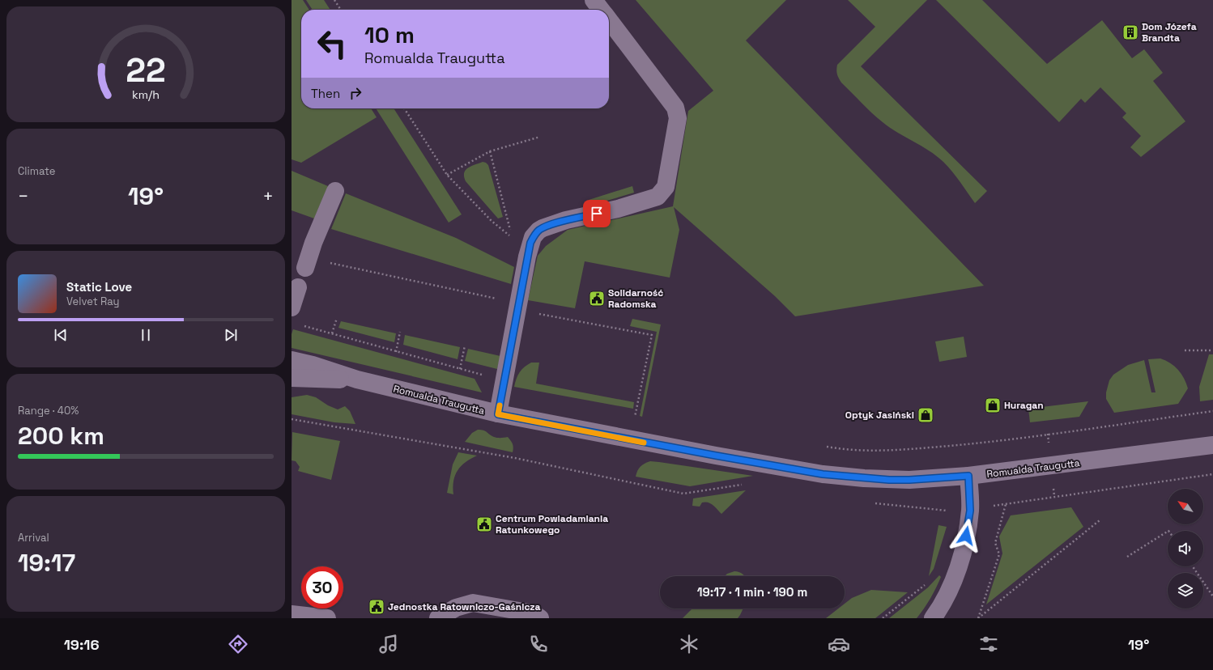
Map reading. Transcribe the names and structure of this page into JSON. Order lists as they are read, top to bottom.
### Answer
{
  "streets": {
    "street": ["Romualda Traugutta"]
  },
  "places": {
    "building": ["Dom Józefa Brandta"],
    "public building": ["Solidarność Radomska", "Centrum Powiadamiania Ratunkowego", "Jednostka Ratowniczo-Gaśnicza"],
    "shop": ["Huragan", "Optyk Jasiński"]
  },
  "north": "top left",
  "page": {
    "turn": ["10 m", "Romualda Traugutta"],
    "then": "Then",
    "tile": [
      "Climate",
      ["Range · 40%", "200 km"],
      ["Arrival", "19:17"]
    ],
    "heat": ["−", "19°", "+"],
    "song": ["Static Love", "Velvet Ray"],
    "limit": "30",
    "trip": "19:17 · 1 min · 190 m",
    "tabs": ["19:16", "19°"],
    "gauge": ["22", "km/h"]
  }
}
